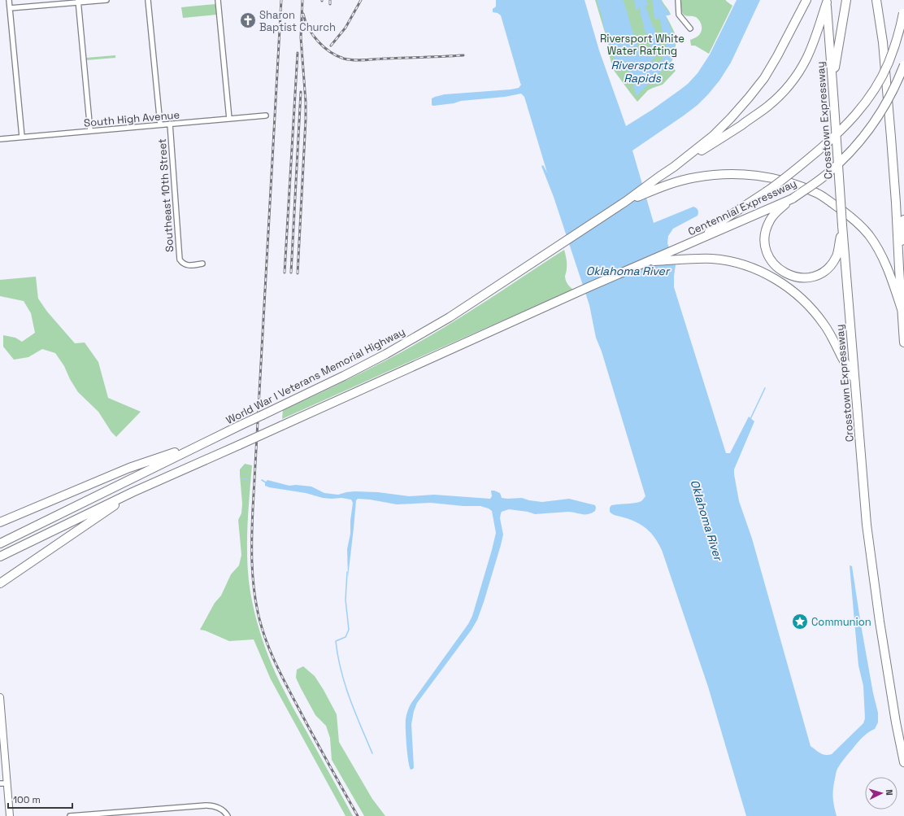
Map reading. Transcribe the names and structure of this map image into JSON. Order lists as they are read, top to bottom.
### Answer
{
  "streets": {
    "highway": ["Crosstown Expressway", "Centennial Expressway", "World War I Veterans Memorial Highway"],
    "street": ["South High Avenue", "Southeast 10th Street"]
  },
  "crossings": [
    ["South High Avenue", "Southeast 10th Street"]
  ],
  "water": ["Riversports Rapids", "Oklahoma River"],
  "parks": ["Riversport White Water Rafting"],
  "places": {
    "church": ["Sharon Baptist Church"],
    "place": ["Communion"]
  },
  "scale_bar": "100 m",
  "north": "right"
}
